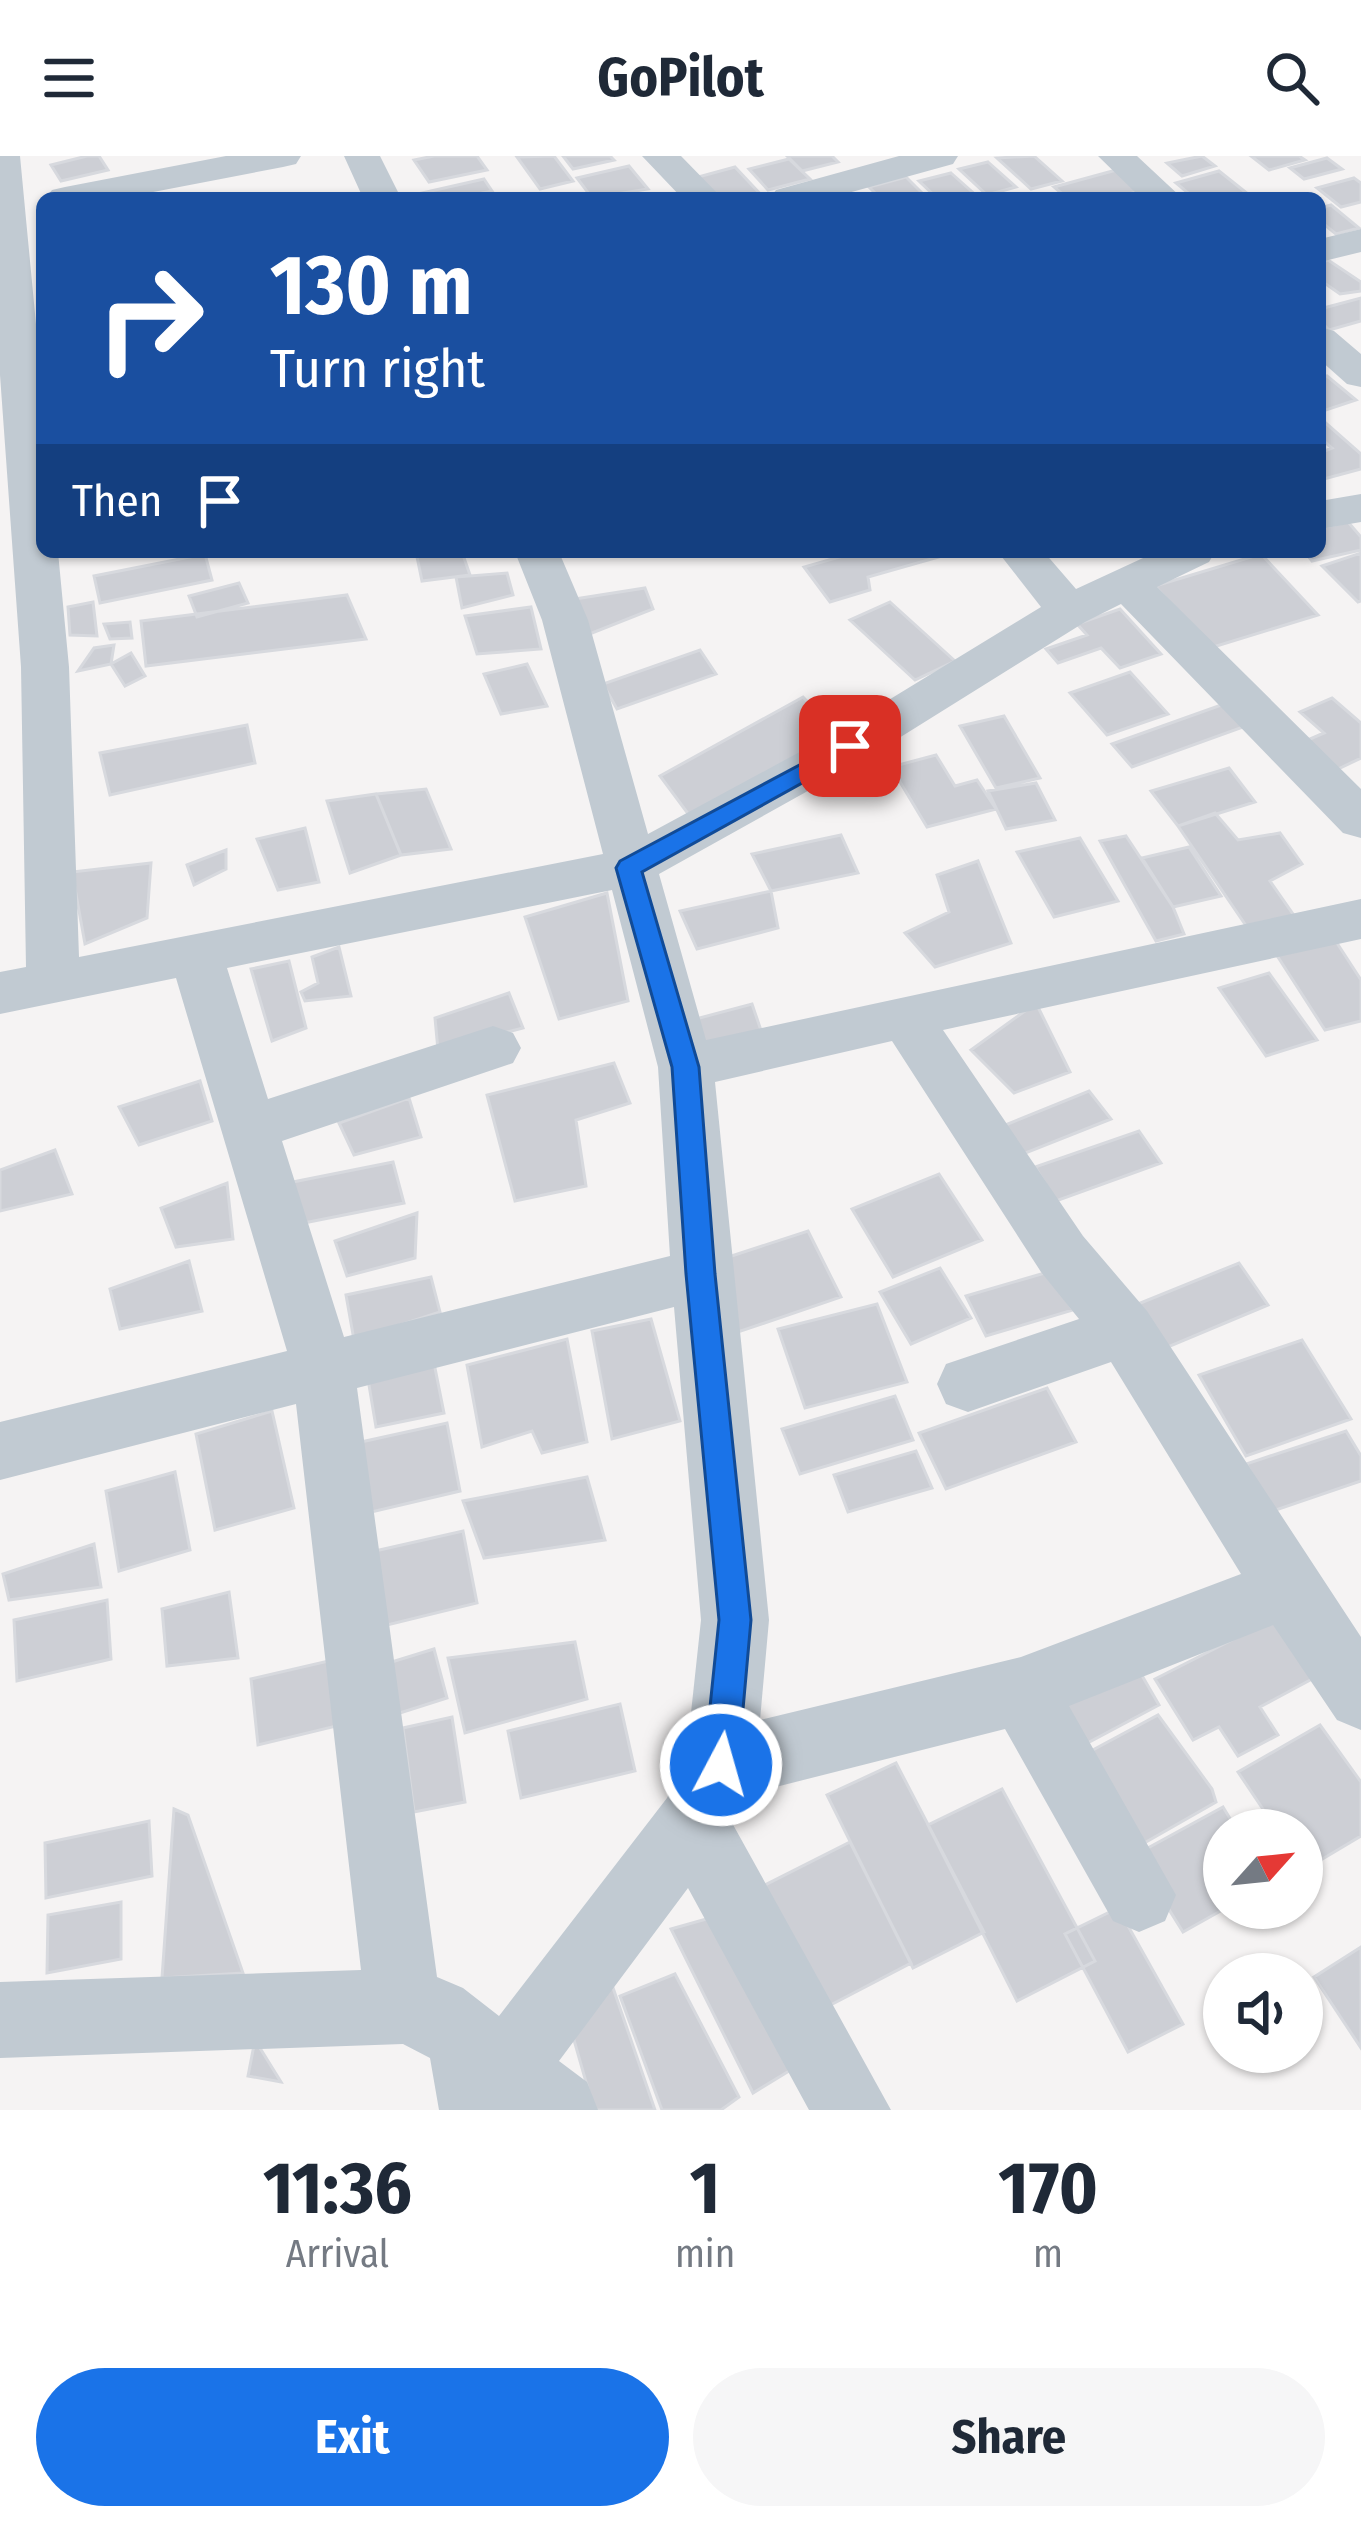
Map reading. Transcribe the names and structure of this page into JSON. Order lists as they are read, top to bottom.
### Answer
{
  "north": "top right",
  "page": {
    "header": "GoPilot",
    "turn": ["130 m", "Turn right"],
    "then": "Then",
    "eta": [
      "11:36",
      "Arrival",
      "1",
      "min",
      "170",
      "m"
    ],
    "buttons": ["Exit", "Share"]
  }
}
